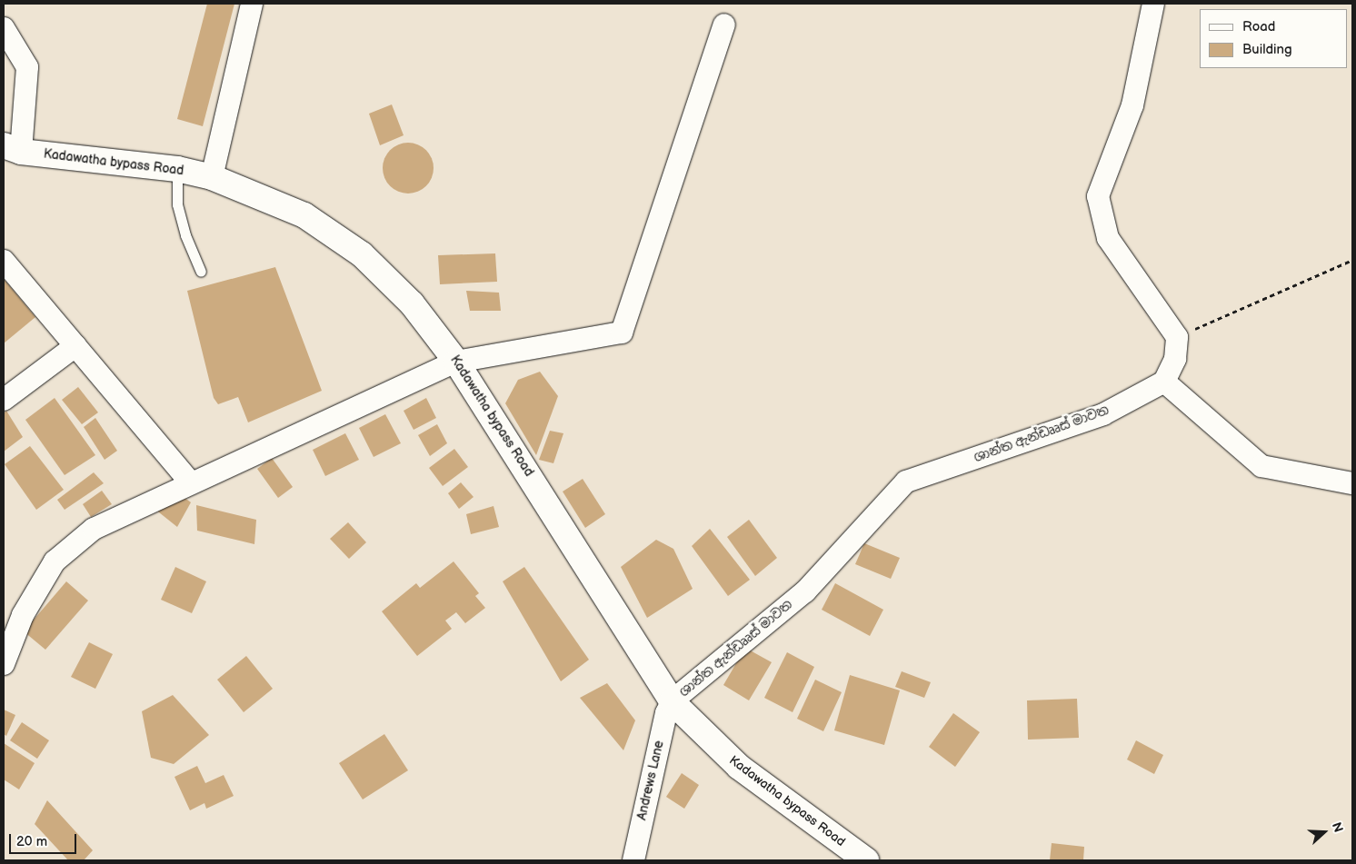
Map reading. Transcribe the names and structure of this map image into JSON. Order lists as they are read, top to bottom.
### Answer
{
  "streets": {
    "street": ["Kadawatha bypass Road", "ශාන්ත ඇන්ඩෘෘස් මාවත", "Andrews Lane"]
  },
  "crossings": [
    ["Kadawatha bypass Road", "ශාන්ත ඇන්ඩෘෘස් මාවත"],
    ["Kadawatha bypass Road", "Andrews Lane"],
    ["ශාන්ත ඇන්ඩෘෘස් මාවත", "Andrews Lane"]
  ],
  "legend": ["Road", "Building"],
  "scale_bar": "20 m",
  "north": "right"
}
